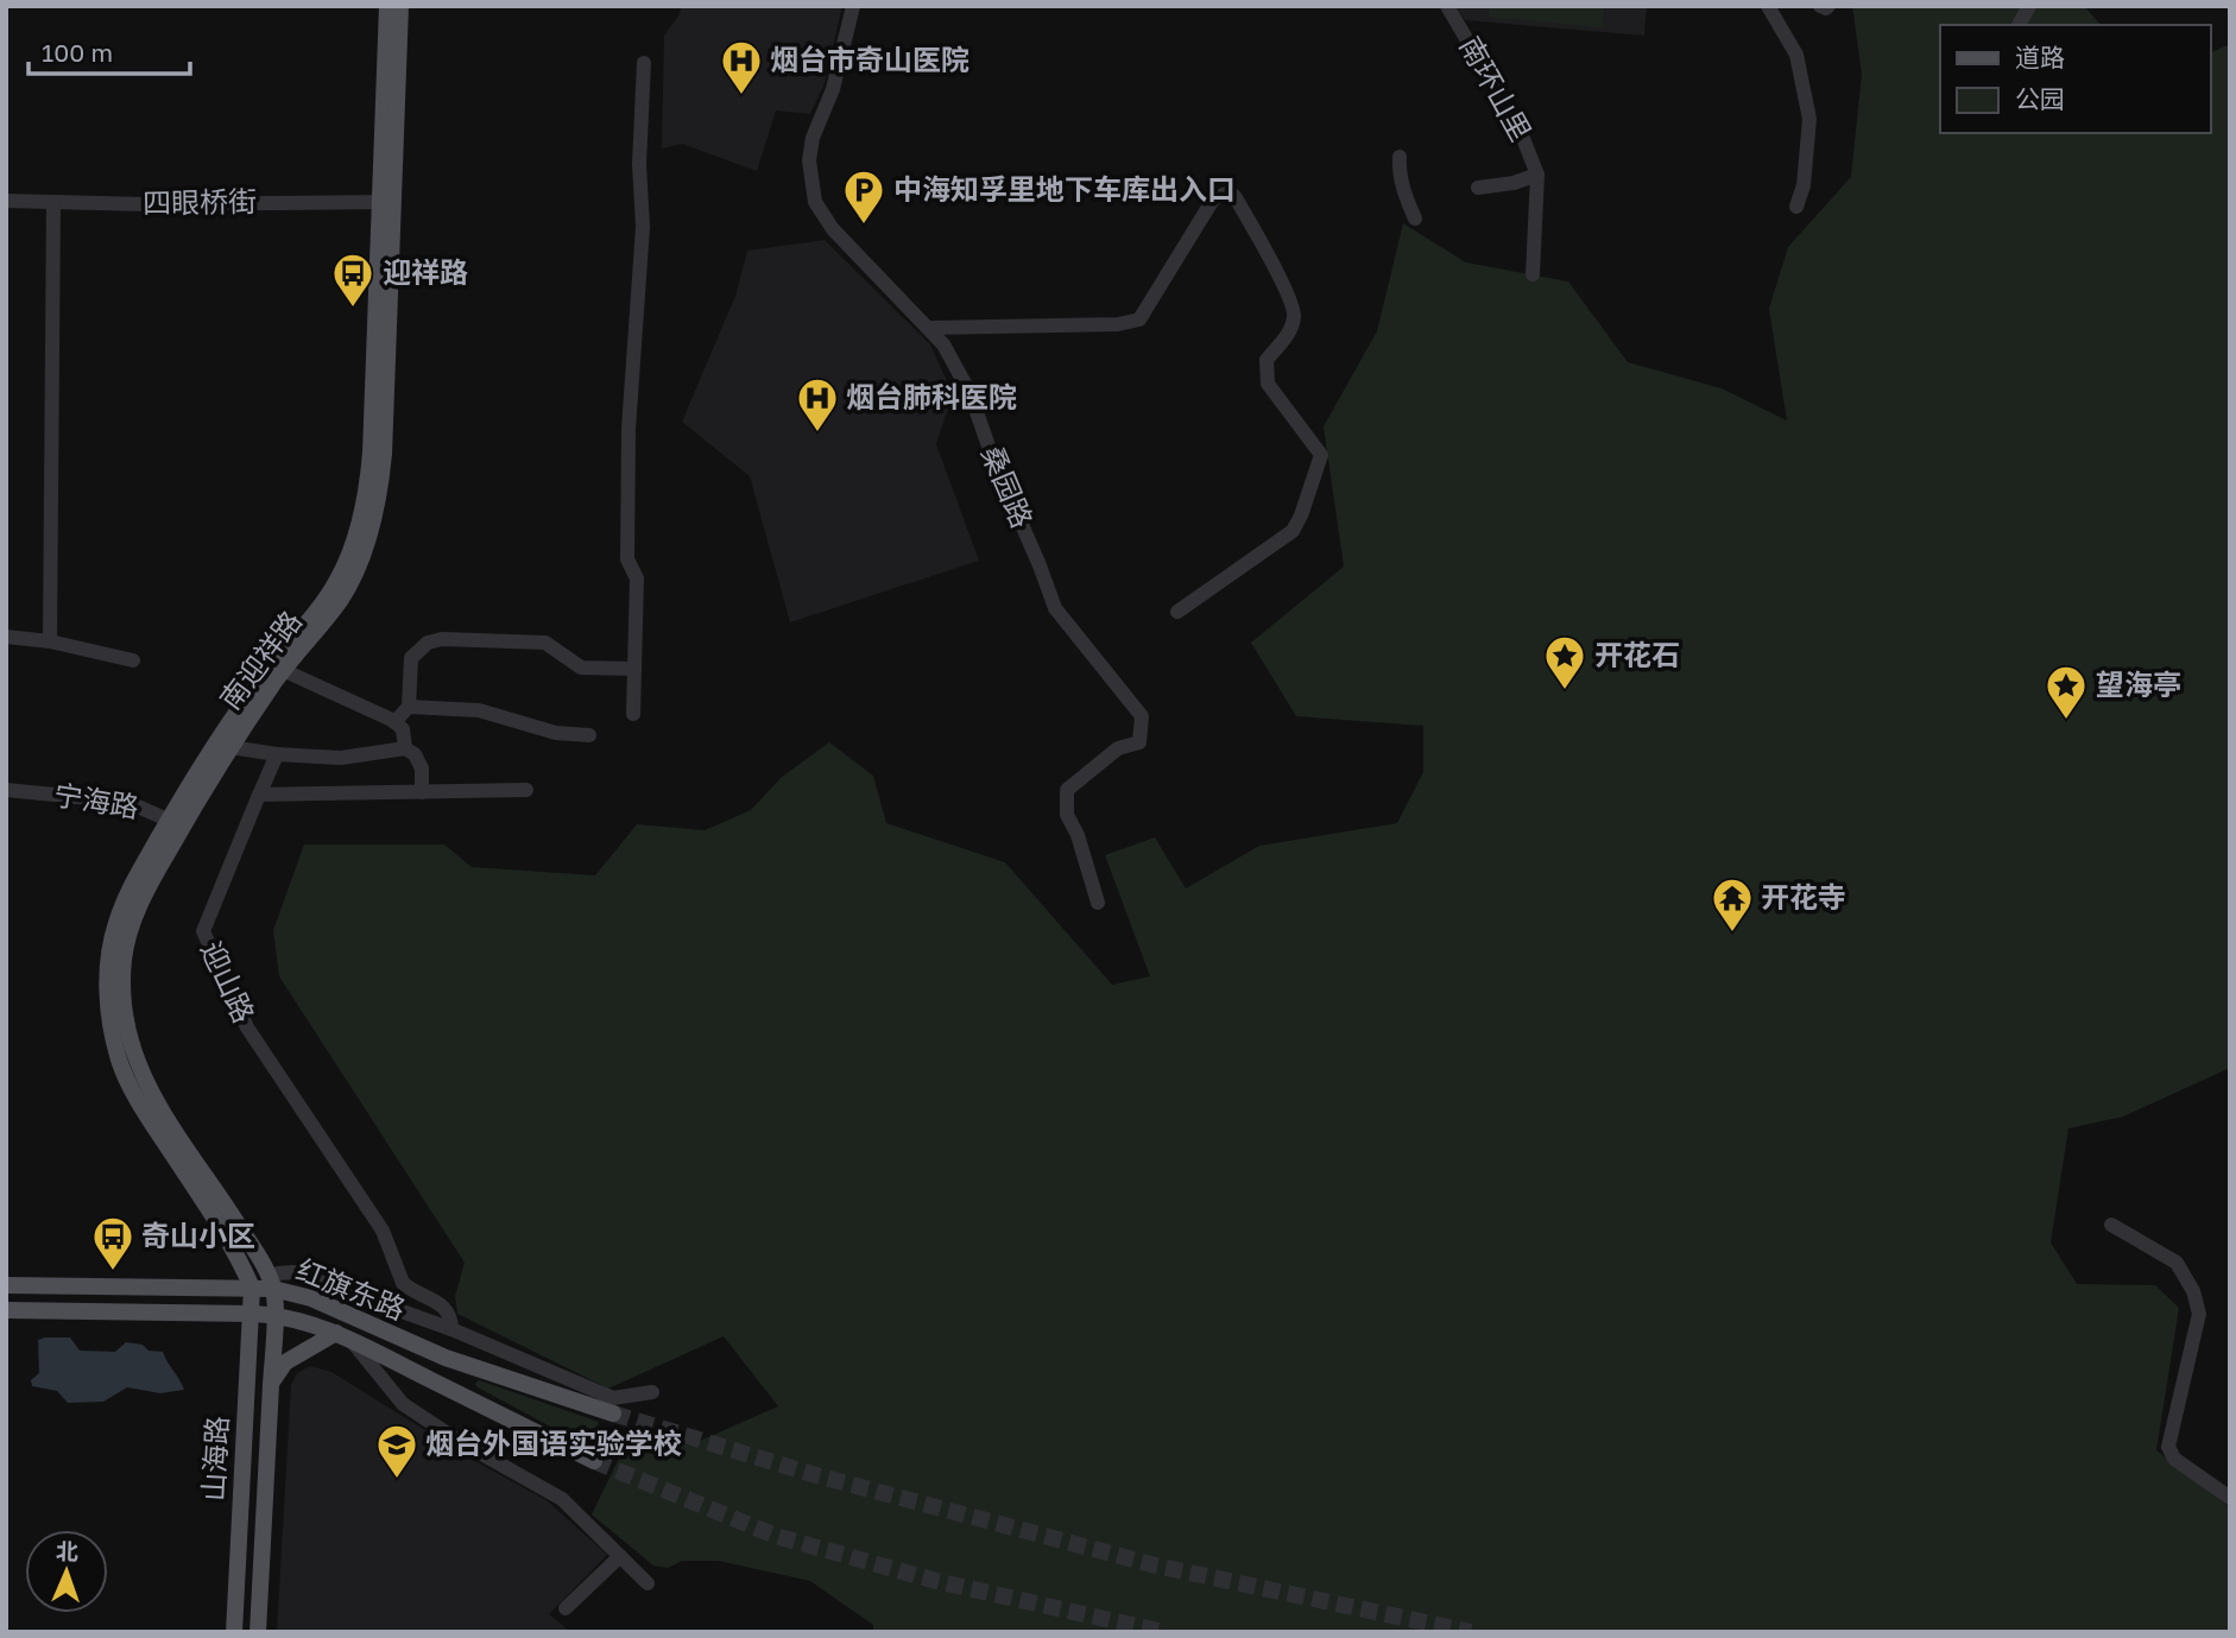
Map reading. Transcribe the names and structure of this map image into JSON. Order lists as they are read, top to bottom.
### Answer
{
  "streets": {
    "main road": ["南迎祥路", "红旗东路", "山海路"],
    "street": [
      "南环山里",
      "四眼桥街",
      "桑园路",
      "宁海路",
      "迎山路"
    ]
  },
  "crossings": [
    ["四眼桥街", "南迎祥路"],
    ["南迎祥路", "宁海路"],
    ["南迎祥路", "红旗东路"],
    ["南迎祥路", "山海路"],
    ["红旗东路", "山海路"]
  ],
  "places": {
    "hospital": ["烟台市奇山医院", "烟台肺科医院"],
    "parking": ["中海知孚里地下车库出入口"],
    "bus stop": ["迎祥路", "奇山小区"],
    "place": ["开花石", "望海亭"],
    "temple": ["开花寺"],
    "school or university": ["烟台外国语实验学校"]
  },
  "legend": ["道路", "公园"],
  "scale_bar": "100 m",
  "north": "top"
}
